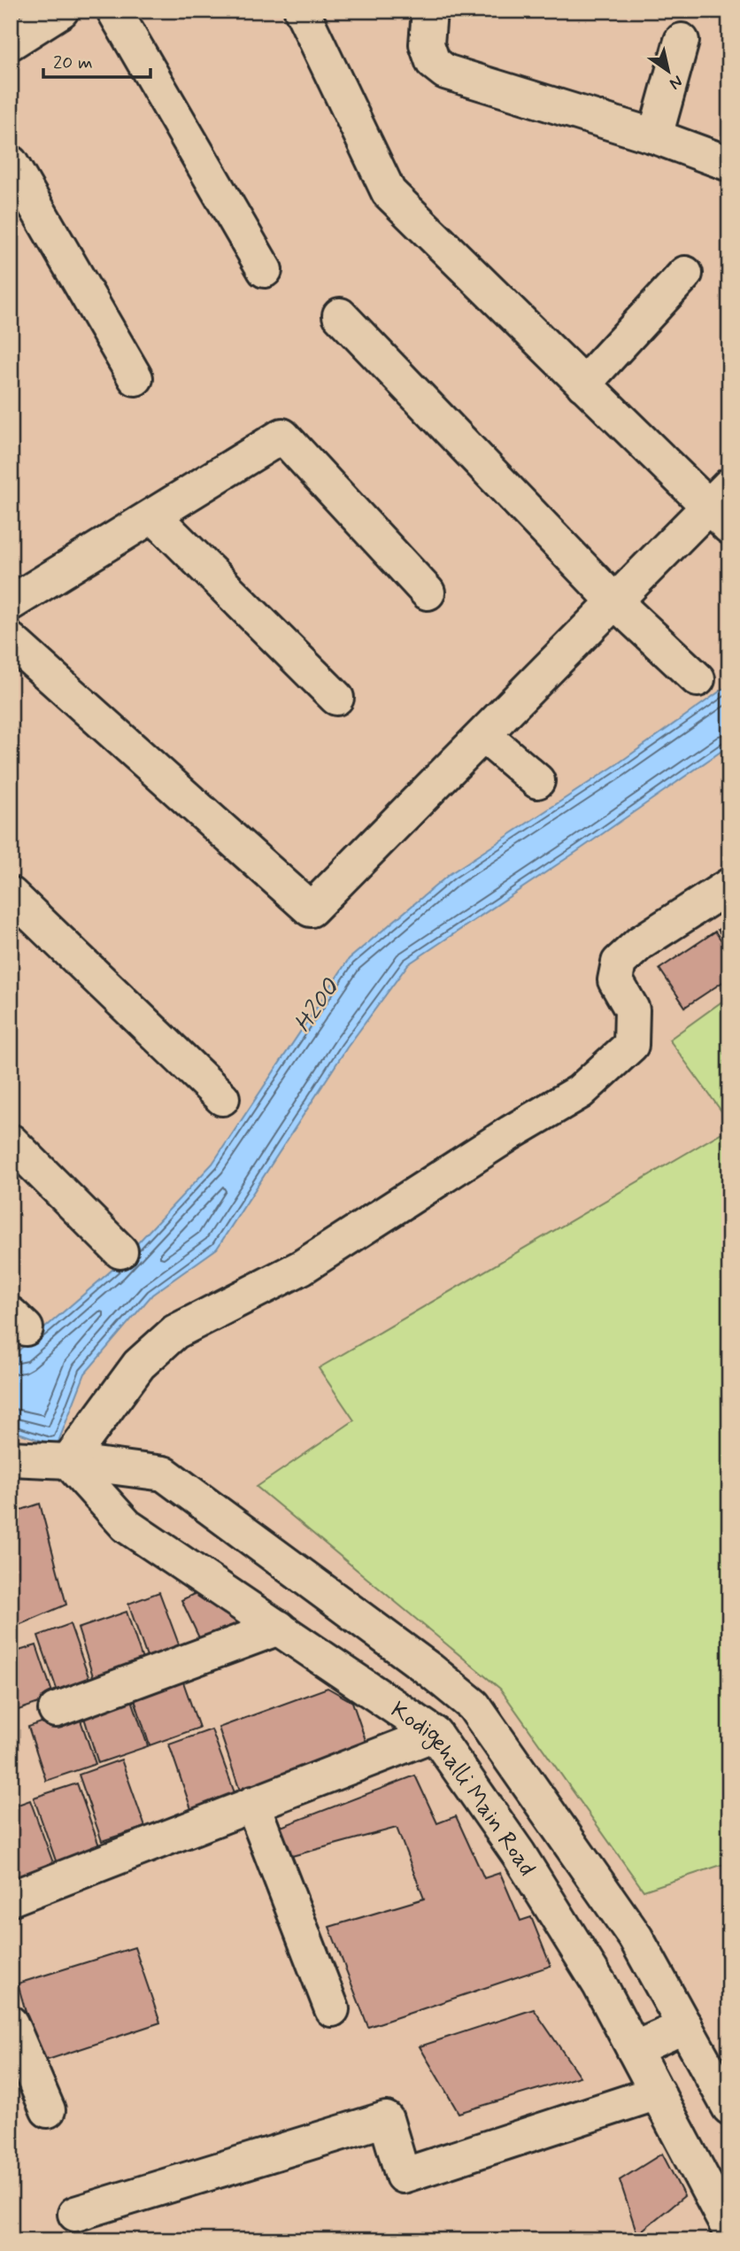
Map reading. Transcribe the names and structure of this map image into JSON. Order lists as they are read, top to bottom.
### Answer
{
  "streets": {
    "street": ["Kodigehalli Main Road"]
  },
  "water": ["H200"],
  "scale_bar": "20 m",
  "north": "bottom right"
}
